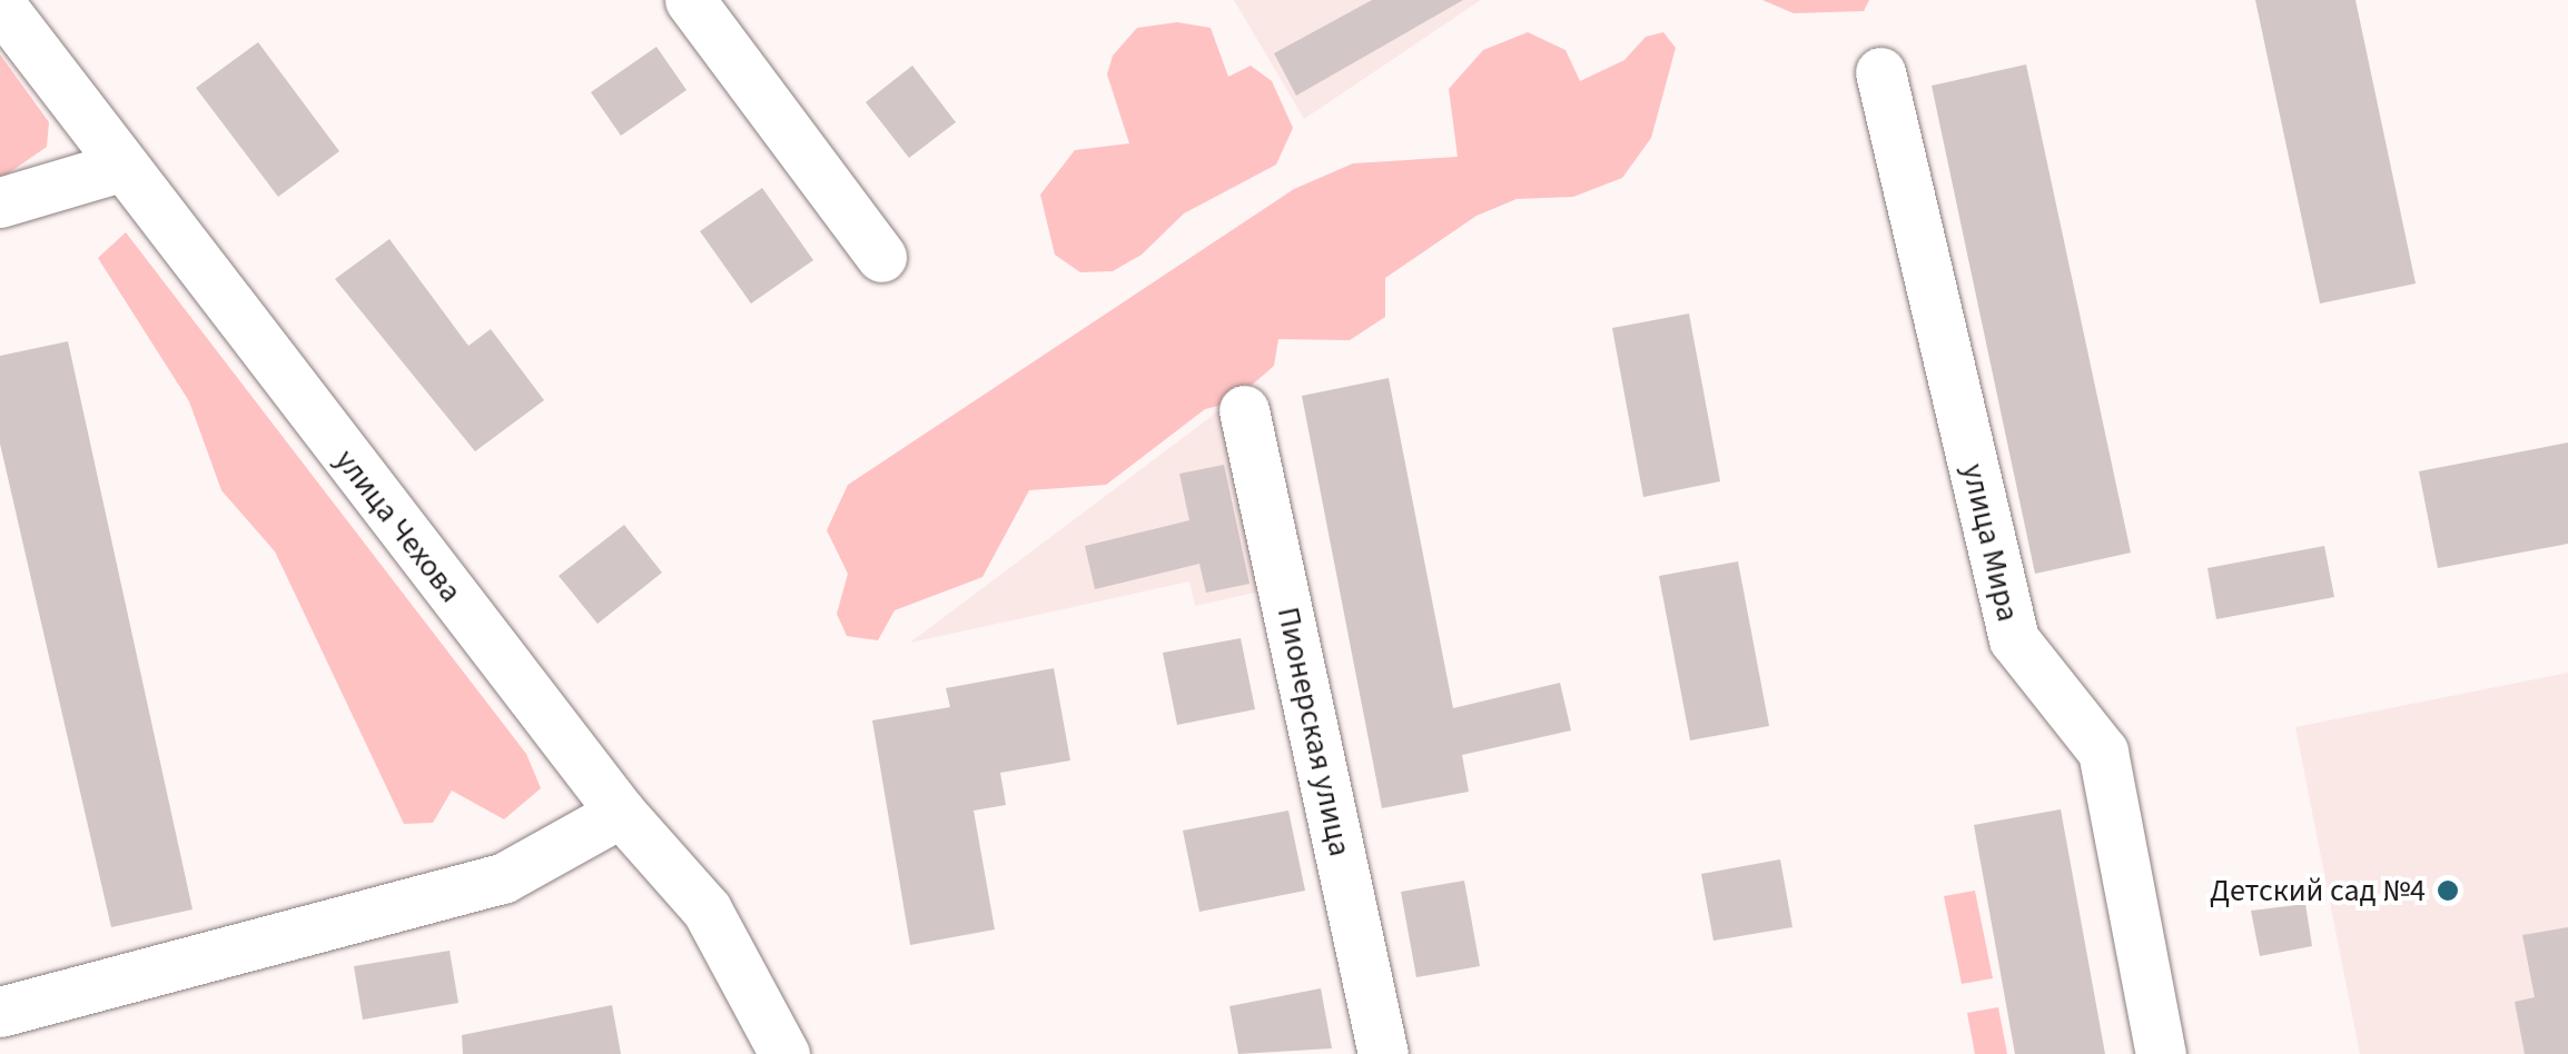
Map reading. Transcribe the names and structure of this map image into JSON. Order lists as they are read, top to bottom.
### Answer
{
  "streets": {
    "street": ["улица Чехова", "улица Мира", "Пионерская улица"]
  },
  "places": ["Детский сад №4"]
}
